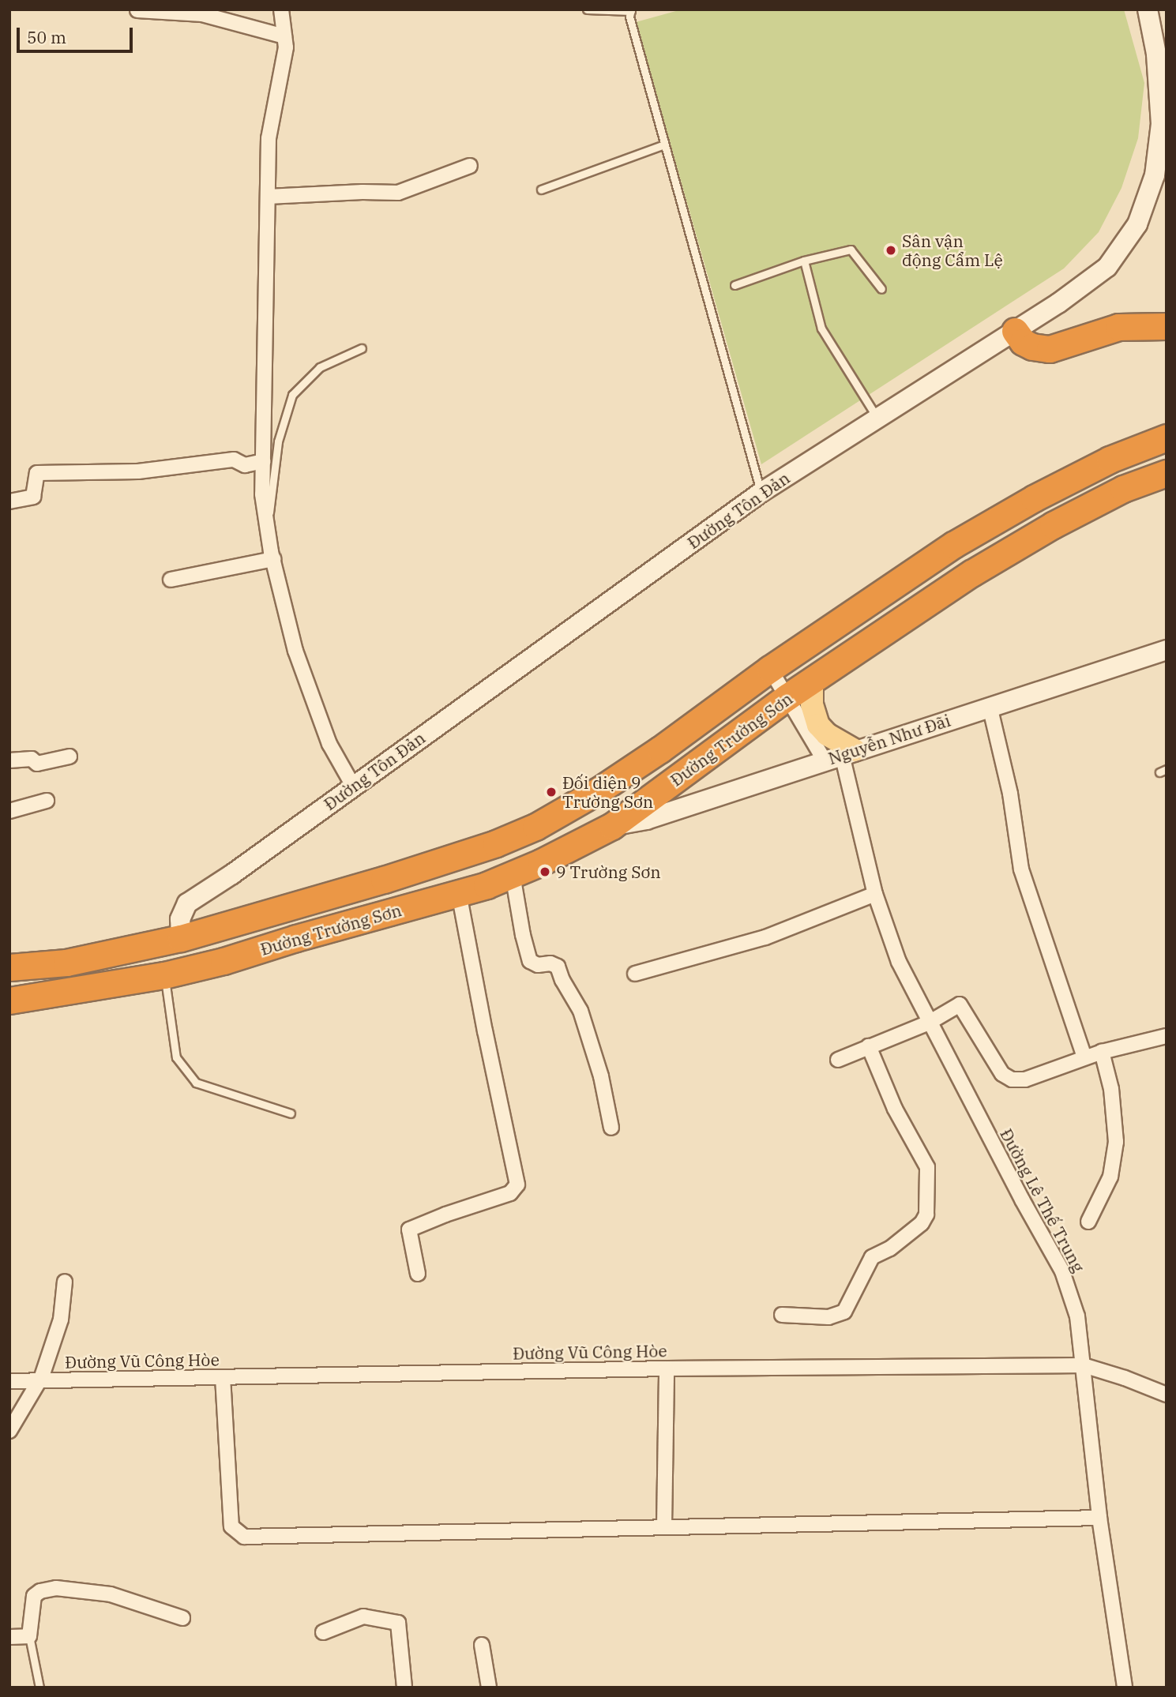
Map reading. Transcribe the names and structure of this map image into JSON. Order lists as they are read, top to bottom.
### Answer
{
  "streets": {
    "highway": ["Đường Trường Sơn"],
    "street": [
      "Đường Tôn Đản",
      "Nguyễn Như Đãi",
      "Đường Lê Thế Trung",
      "Đường Vũ Công Hòe"
    ]
  },
  "crossings": [
    ["Đường Tôn Đản", "Đường Trường Sơn"],
    ["Đường Trường Sơn", "Nguyễn Như Đãi"],
    ["Đường Trường Sơn", "Đường Lê Thế Trung"],
    ["Nguyễn Như Đãi", "Đường Lê Thế Trung"],
    ["Đường Lê Thế Trung", "Đường Vũ Công Hòe"]
  ],
  "places": ["Sân vận động Cẩm Lệ", "Đối diện 9 Trường Sơn", "9 Trường Sơn"],
  "scale_bar": "50 m"
}
